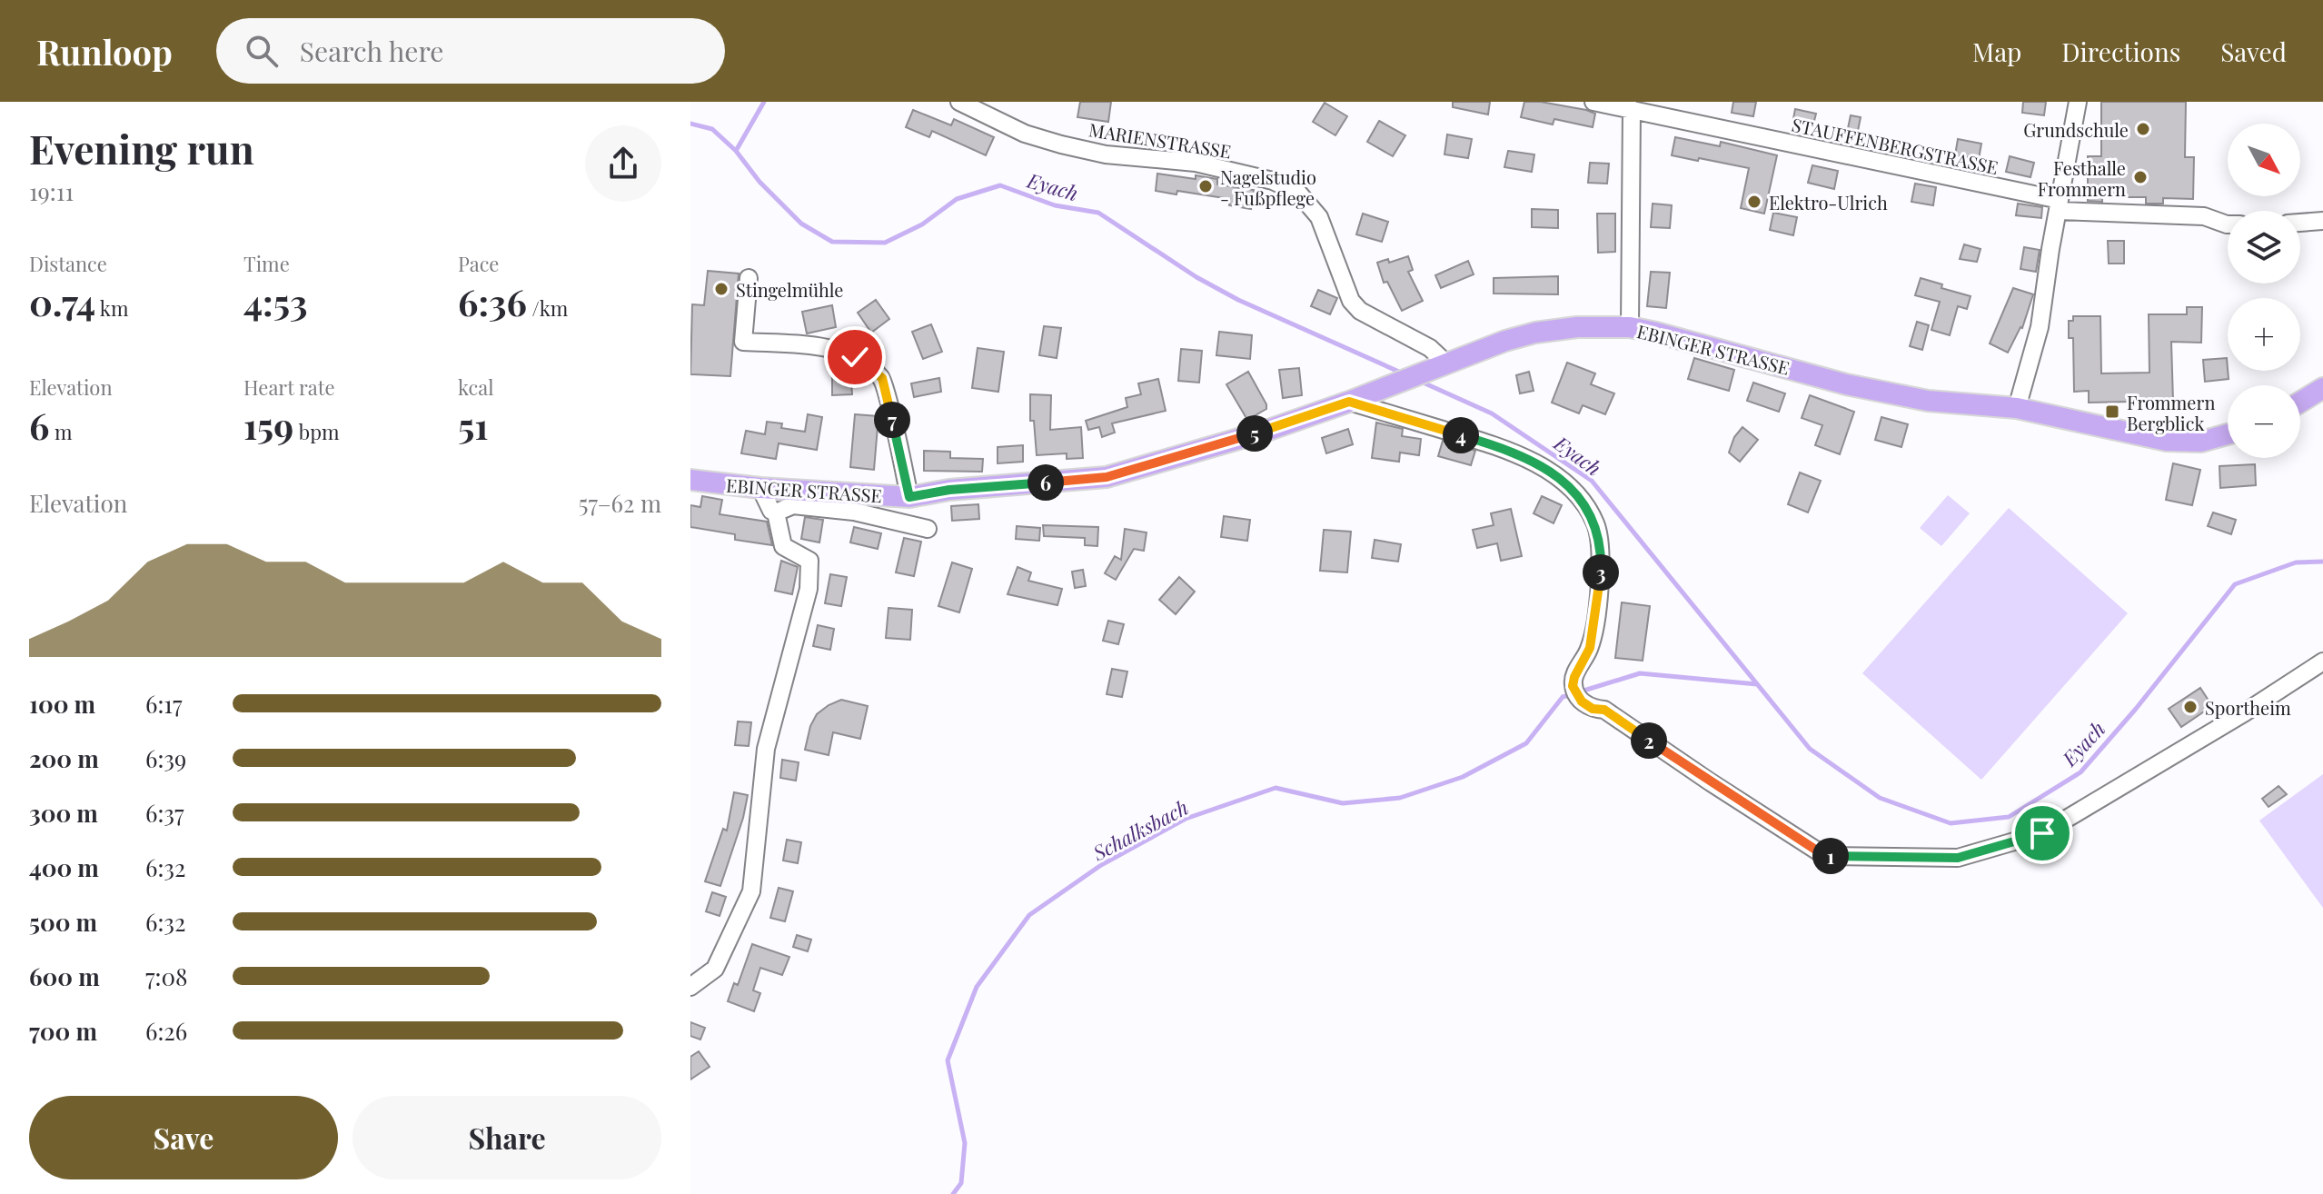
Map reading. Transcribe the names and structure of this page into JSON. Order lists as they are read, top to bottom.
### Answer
{
  "streets": {
    "main road": ["EBINGER STRASSE"],
    "street": ["MARIENSTRASSE", "STAUFFENBERGSTRASSE"]
  },
  "crossings": [
    ["MARIENSTRASSE", "EBINGER STRASSE"]
  ],
  "water": ["Eyach", "Schalksbach"],
  "places": {
    "other": [
      "Grundschule",
      "Festhalle Frommern",
      "Nagelstudio - Fußpflege",
      "Elektro-Ulrich",
      "Stingelmühle",
      "Sportheim"
    ],
    "transit": ["Frommern Bergblick"]
  },
  "north": "bottom right",
  "page": {
    "header": "Runloop",
    "search": "Search here",
    "nav": ["Map", "Directions", "Saved"],
    "heading": ["Evening run", "19:11"],
    "map_buttons": ["+", "−"],
    "stats": [
      ["Distance", "0.74 km"],
      ["Time", "4:53"],
      ["Pace", "6:36 /km"],
      ["Elevation", "6 m"],
      ["Heart rate", "159 bpm"],
      ["kcal", "51"]
    ],
    "pins": [
      "7",
      "5",
      "4",
      "6",
      "3",
      "2",
      "1"
    ],
    "chart": ["Elevation", "57–62 m"],
    "list": [
      {
        "name": "100 m",
        "note": "6:17"
      },
      {
        "name": "200 m",
        "note": "6:39"
      },
      {
        "name": "300 m",
        "note": "6:37"
      },
      {
        "name": "400 m",
        "note": "6:32"
      },
      {
        "name": "500 m",
        "note": "6:32"
      },
      {
        "name": "600 m",
        "note": "7:08"
      },
      {
        "name": "700 m",
        "note": "6:26"
      }
    ],
    "buttons": ["Save", "Share"]
  }
}
